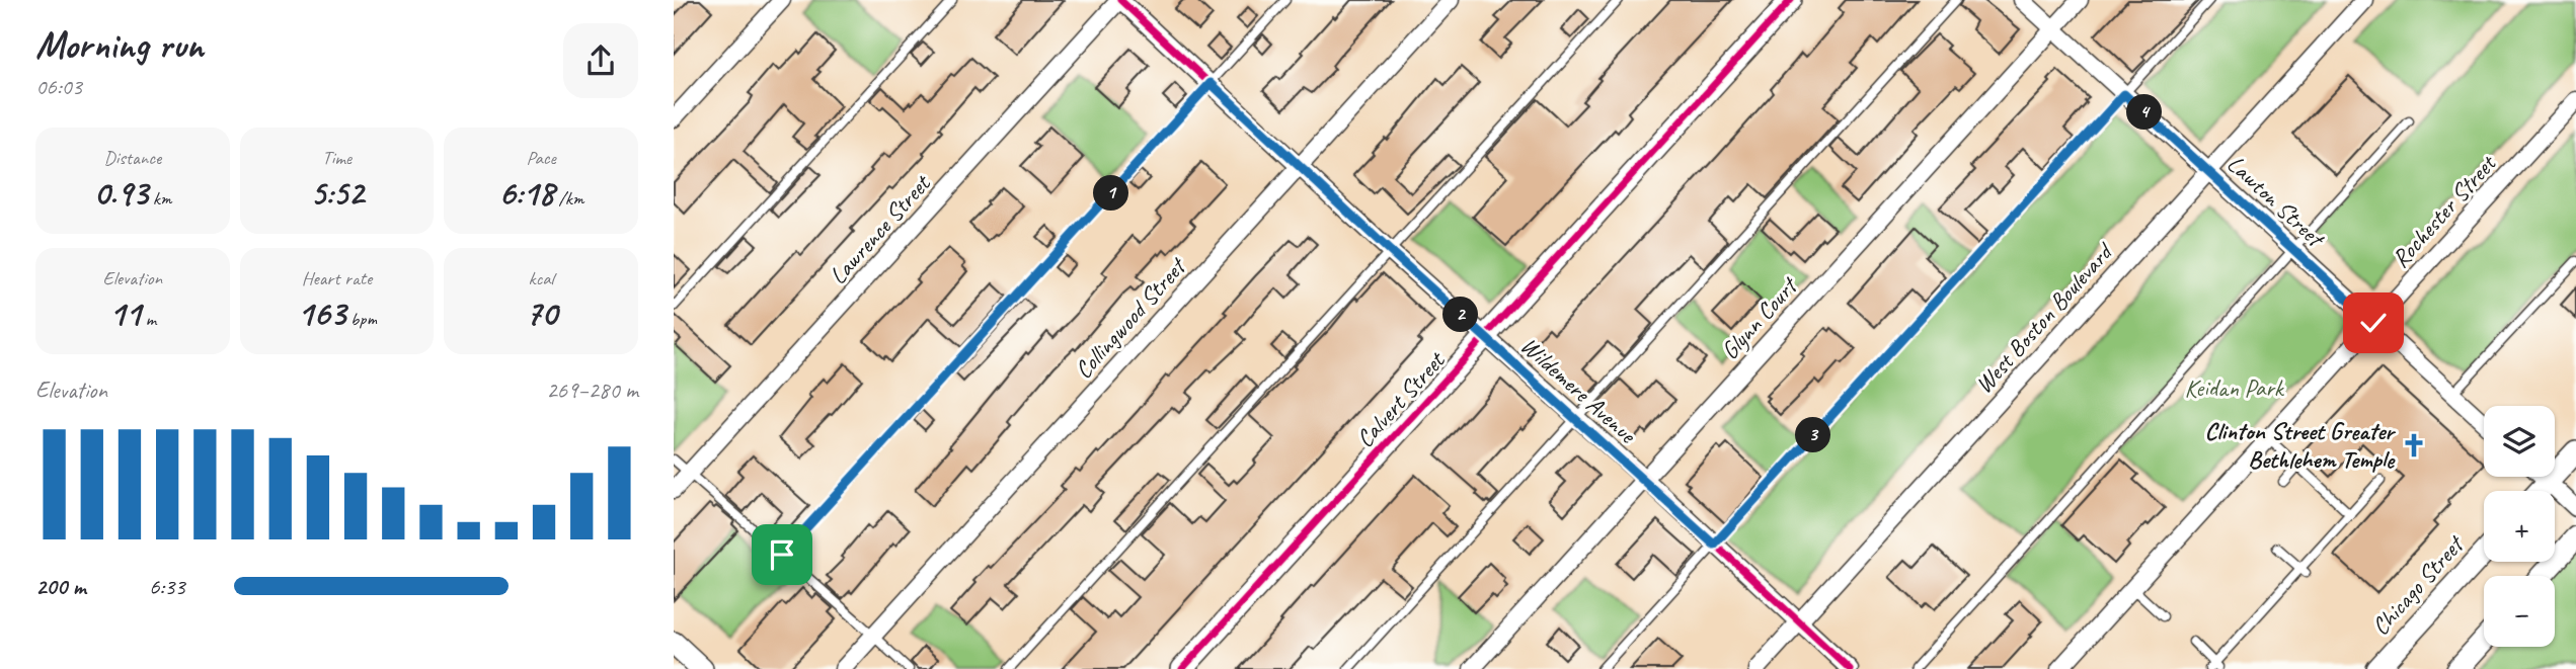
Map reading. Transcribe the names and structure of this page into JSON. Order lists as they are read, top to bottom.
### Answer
{
  "streets": {
    "street": [
      "Lawton Street",
      "Rochester Street",
      "Lawrence Street",
      "Collingwood Street",
      "Glynn Court",
      "West Boston Boulevard",
      "Wildemere Avenue",
      "Calvert Street",
      "Chicago Street"
    ]
  },
  "crossings": [
    ["Lawton Street", "Rochester Street"],
    ["Lawton Street", "Glynn Court"],
    ["Lawton Street", "West Boston Boulevard"],
    ["Lawrence Street", "Wildemere Avenue"],
    ["Collingwood Street", "Wildemere Avenue"],
    ["Glynn Court", "Wildemere Avenue"],
    ["West Boston Boulevard", "Wildemere Avenue"],
    ["Wildemere Avenue", "Calvert Street"]
  ],
  "parks": ["Keidan Park"],
  "places": {
    "church": ["Clinton Street Greater Bethlehem Temple"]
  },
  "page": {
    "heading": ["Morning run", "06:03"],
    "pins": [
      "4",
      "1",
      "2",
      "3"
    ],
    "stats": [
      ["Distance", "0.93 km"],
      ["Time", "5:52"],
      ["Pace", "6:18 /km"],
      ["Elevation", "11 m"],
      ["Heart rate", "163 bpm"],
      ["kcal", "70"]
    ],
    "chart": ["Elevation", "269–280 m"],
    "map_buttons": ["+", "−"],
    "list": [
      {
        "name": "200 m",
        "note": "6:33"
      }
    ]
  }
}
